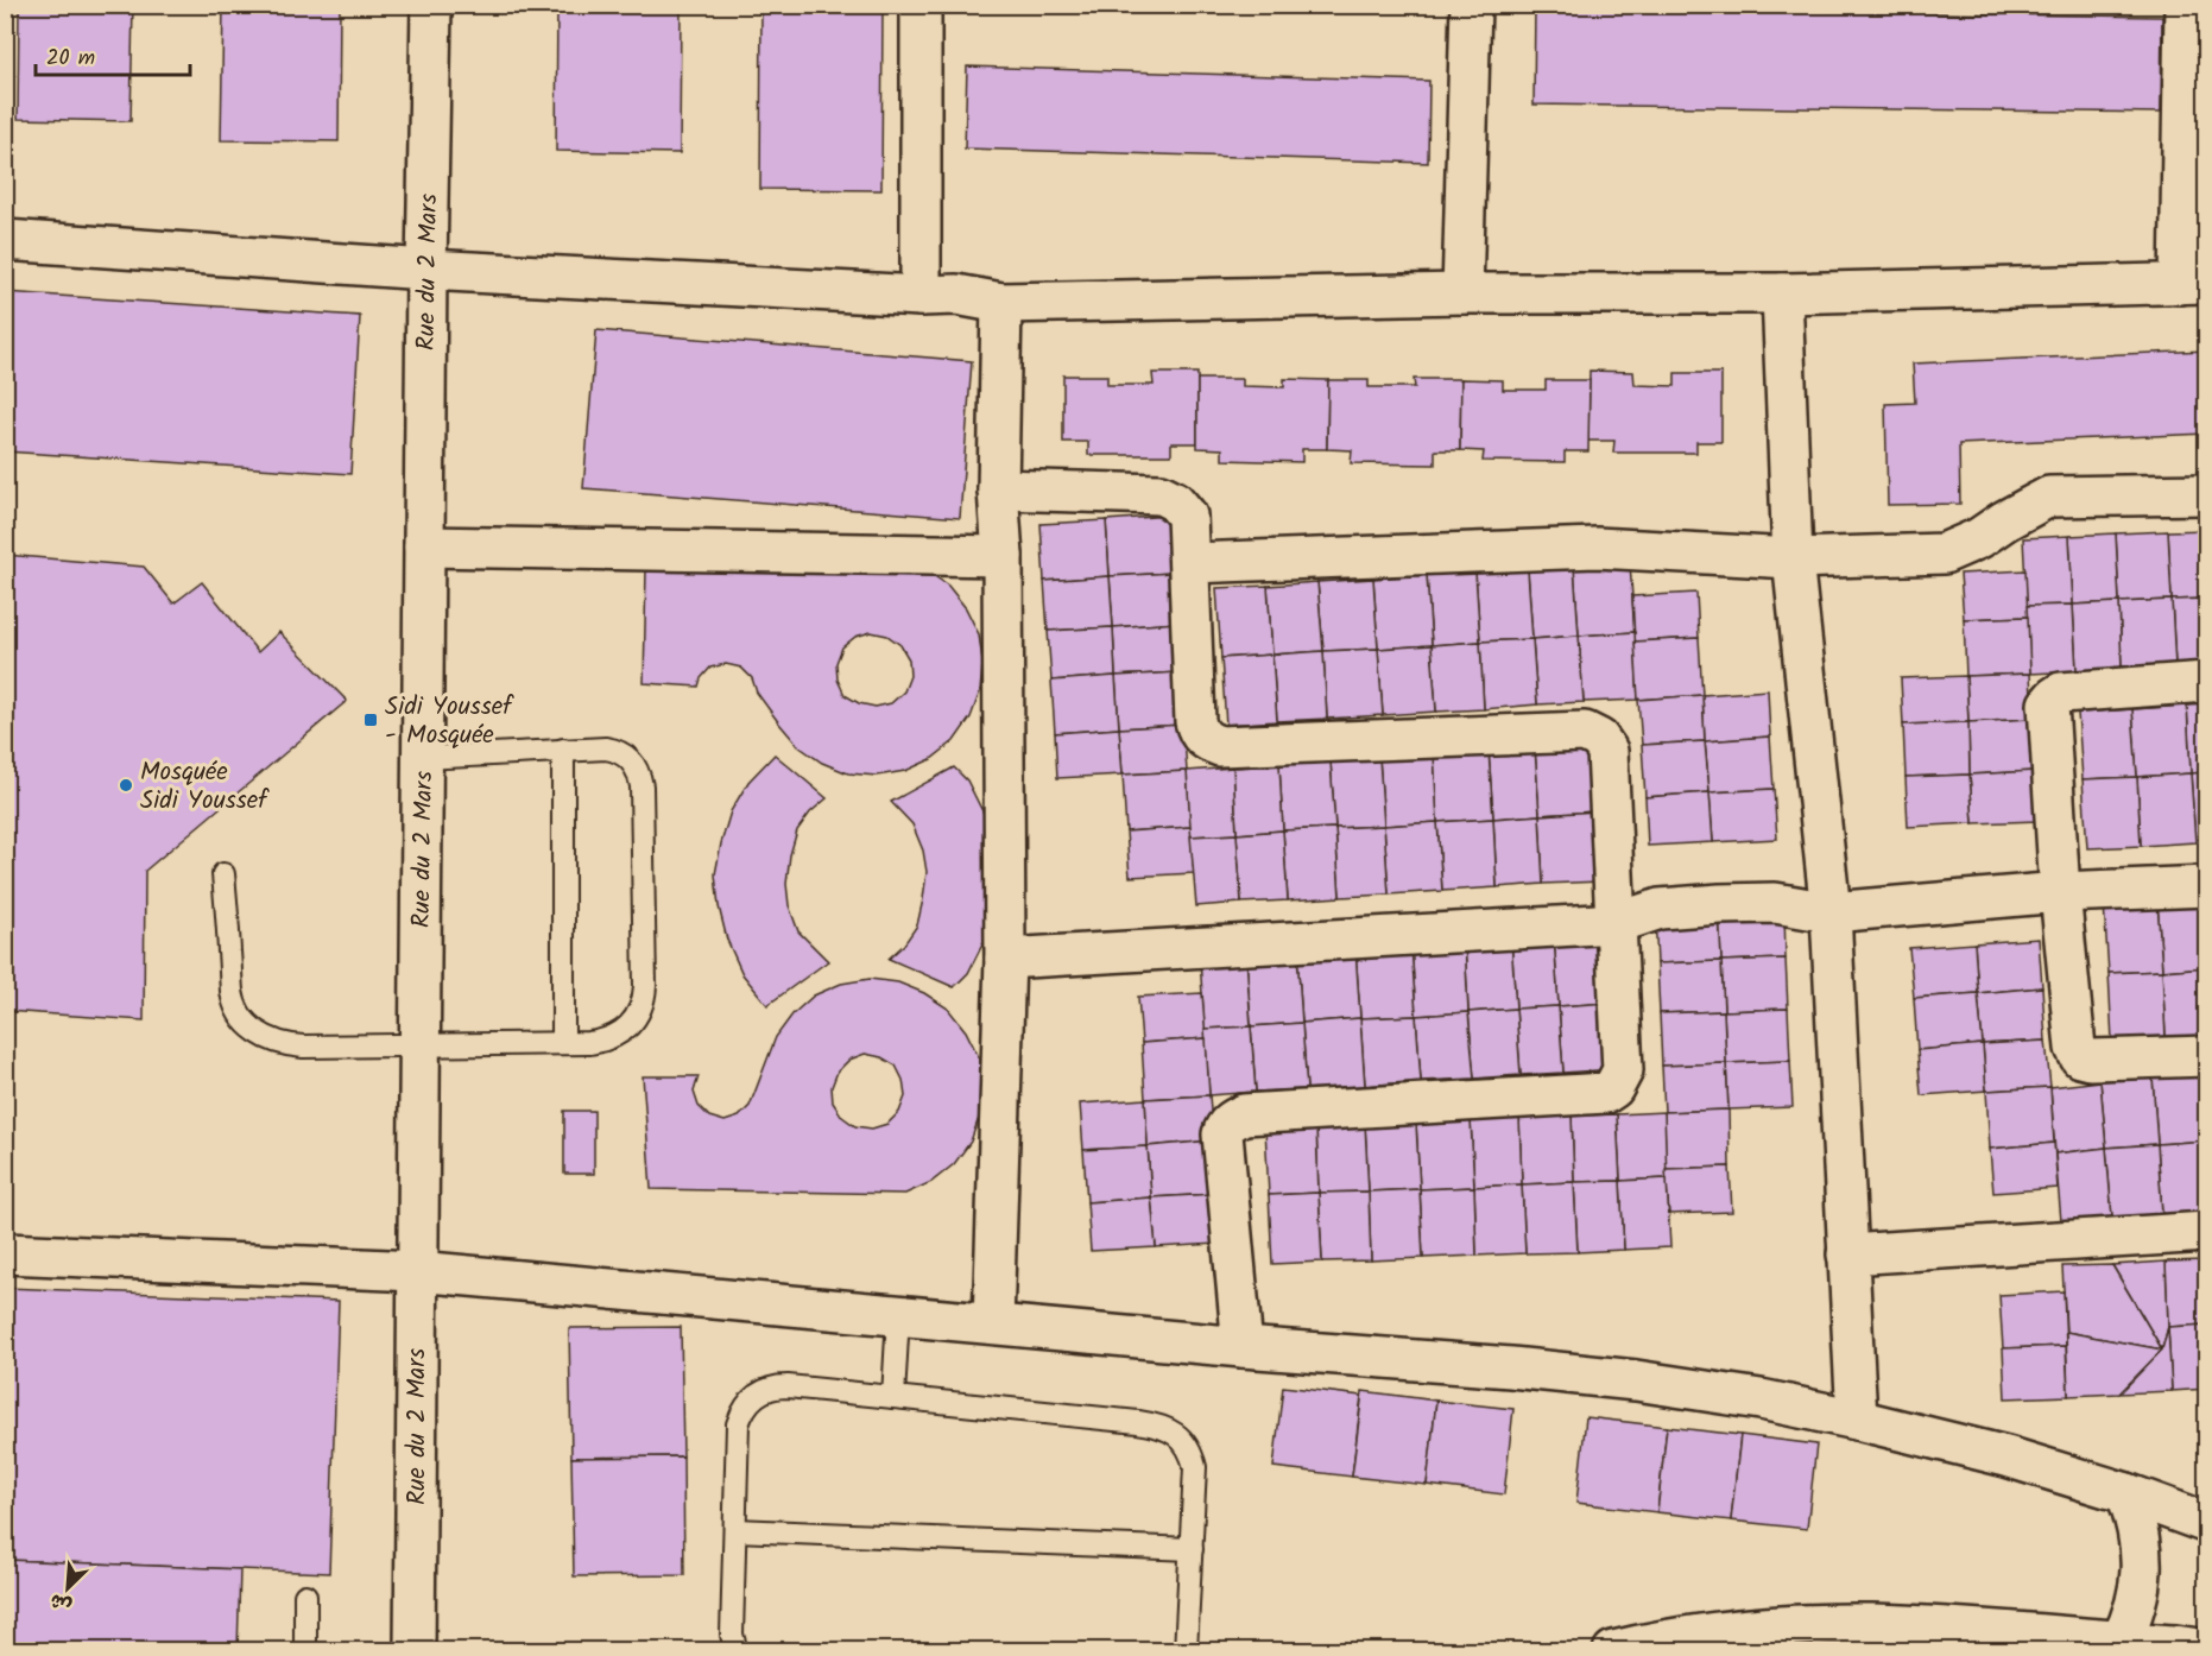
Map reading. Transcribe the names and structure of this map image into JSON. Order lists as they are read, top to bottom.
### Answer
{
  "streets": {
    "street": ["Rue du 2 Mars"]
  },
  "places": {
    "transit": ["Sidi Youssef - Mosquée"],
    "other": ["Mosquée Sidi Youssef"]
  },
  "scale_bar": "20 m",
  "north": "bottom left"
}
